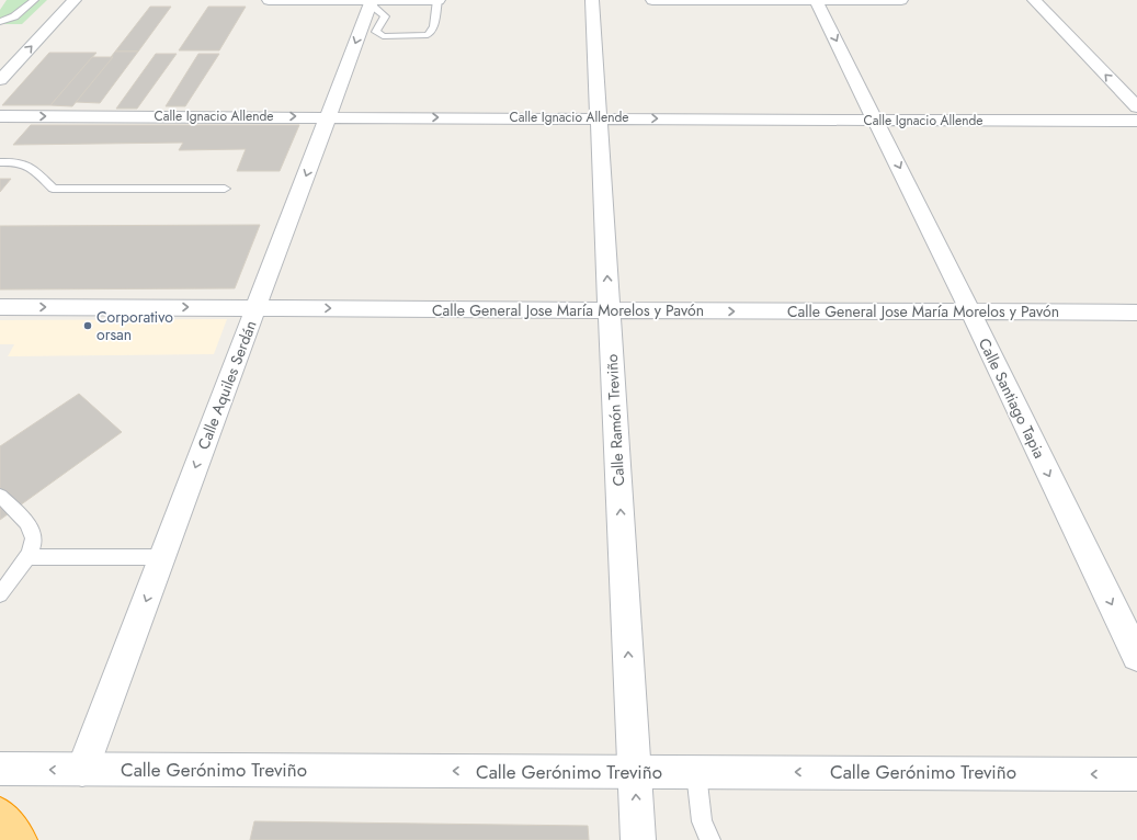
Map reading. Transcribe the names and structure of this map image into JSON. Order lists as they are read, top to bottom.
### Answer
{
  "streets": {
    "street": [
      "Calle Ignacio Allende",
      "Calle General Jose María Morelos y Pavón",
      "Calle Aquiles Serdán",
      "Calle Santiago Tapia",
      "Calle Ramón Treviño",
      "Calle Gerónimo Treviño"
    ]
  },
  "crossings": [
    ["Calle Ignacio Allende", "Calle Aquiles Serdán"],
    ["Calle Ignacio Allende", "Calle Santiago Tapia"],
    ["Calle Ignacio Allende", "Calle Ramón Treviño"],
    ["Calle General Jose María Morelos y Pavón", "Calle Aquiles Serdán"],
    ["Calle General Jose María Morelos y Pavón", "Calle Santiago Tapia"],
    ["Calle General Jose María Morelos y Pavón", "Calle Ramón Treviño"],
    ["Calle Aquiles Serdán", "Calle Gerónimo Treviño"],
    ["Calle Ramón Treviño", "Calle Gerónimo Treviño"]
  ],
  "one_way": [
    "Calle General Jose María Morelos y Pavón",
    "Calle Aquiles Serdán",
    "Calle Santiago Tapia",
    "Calle Ramón Treviño",
    "Calle Gerónimo Treviño"
  ],
  "places": ["Corporativo orsan"]
}
